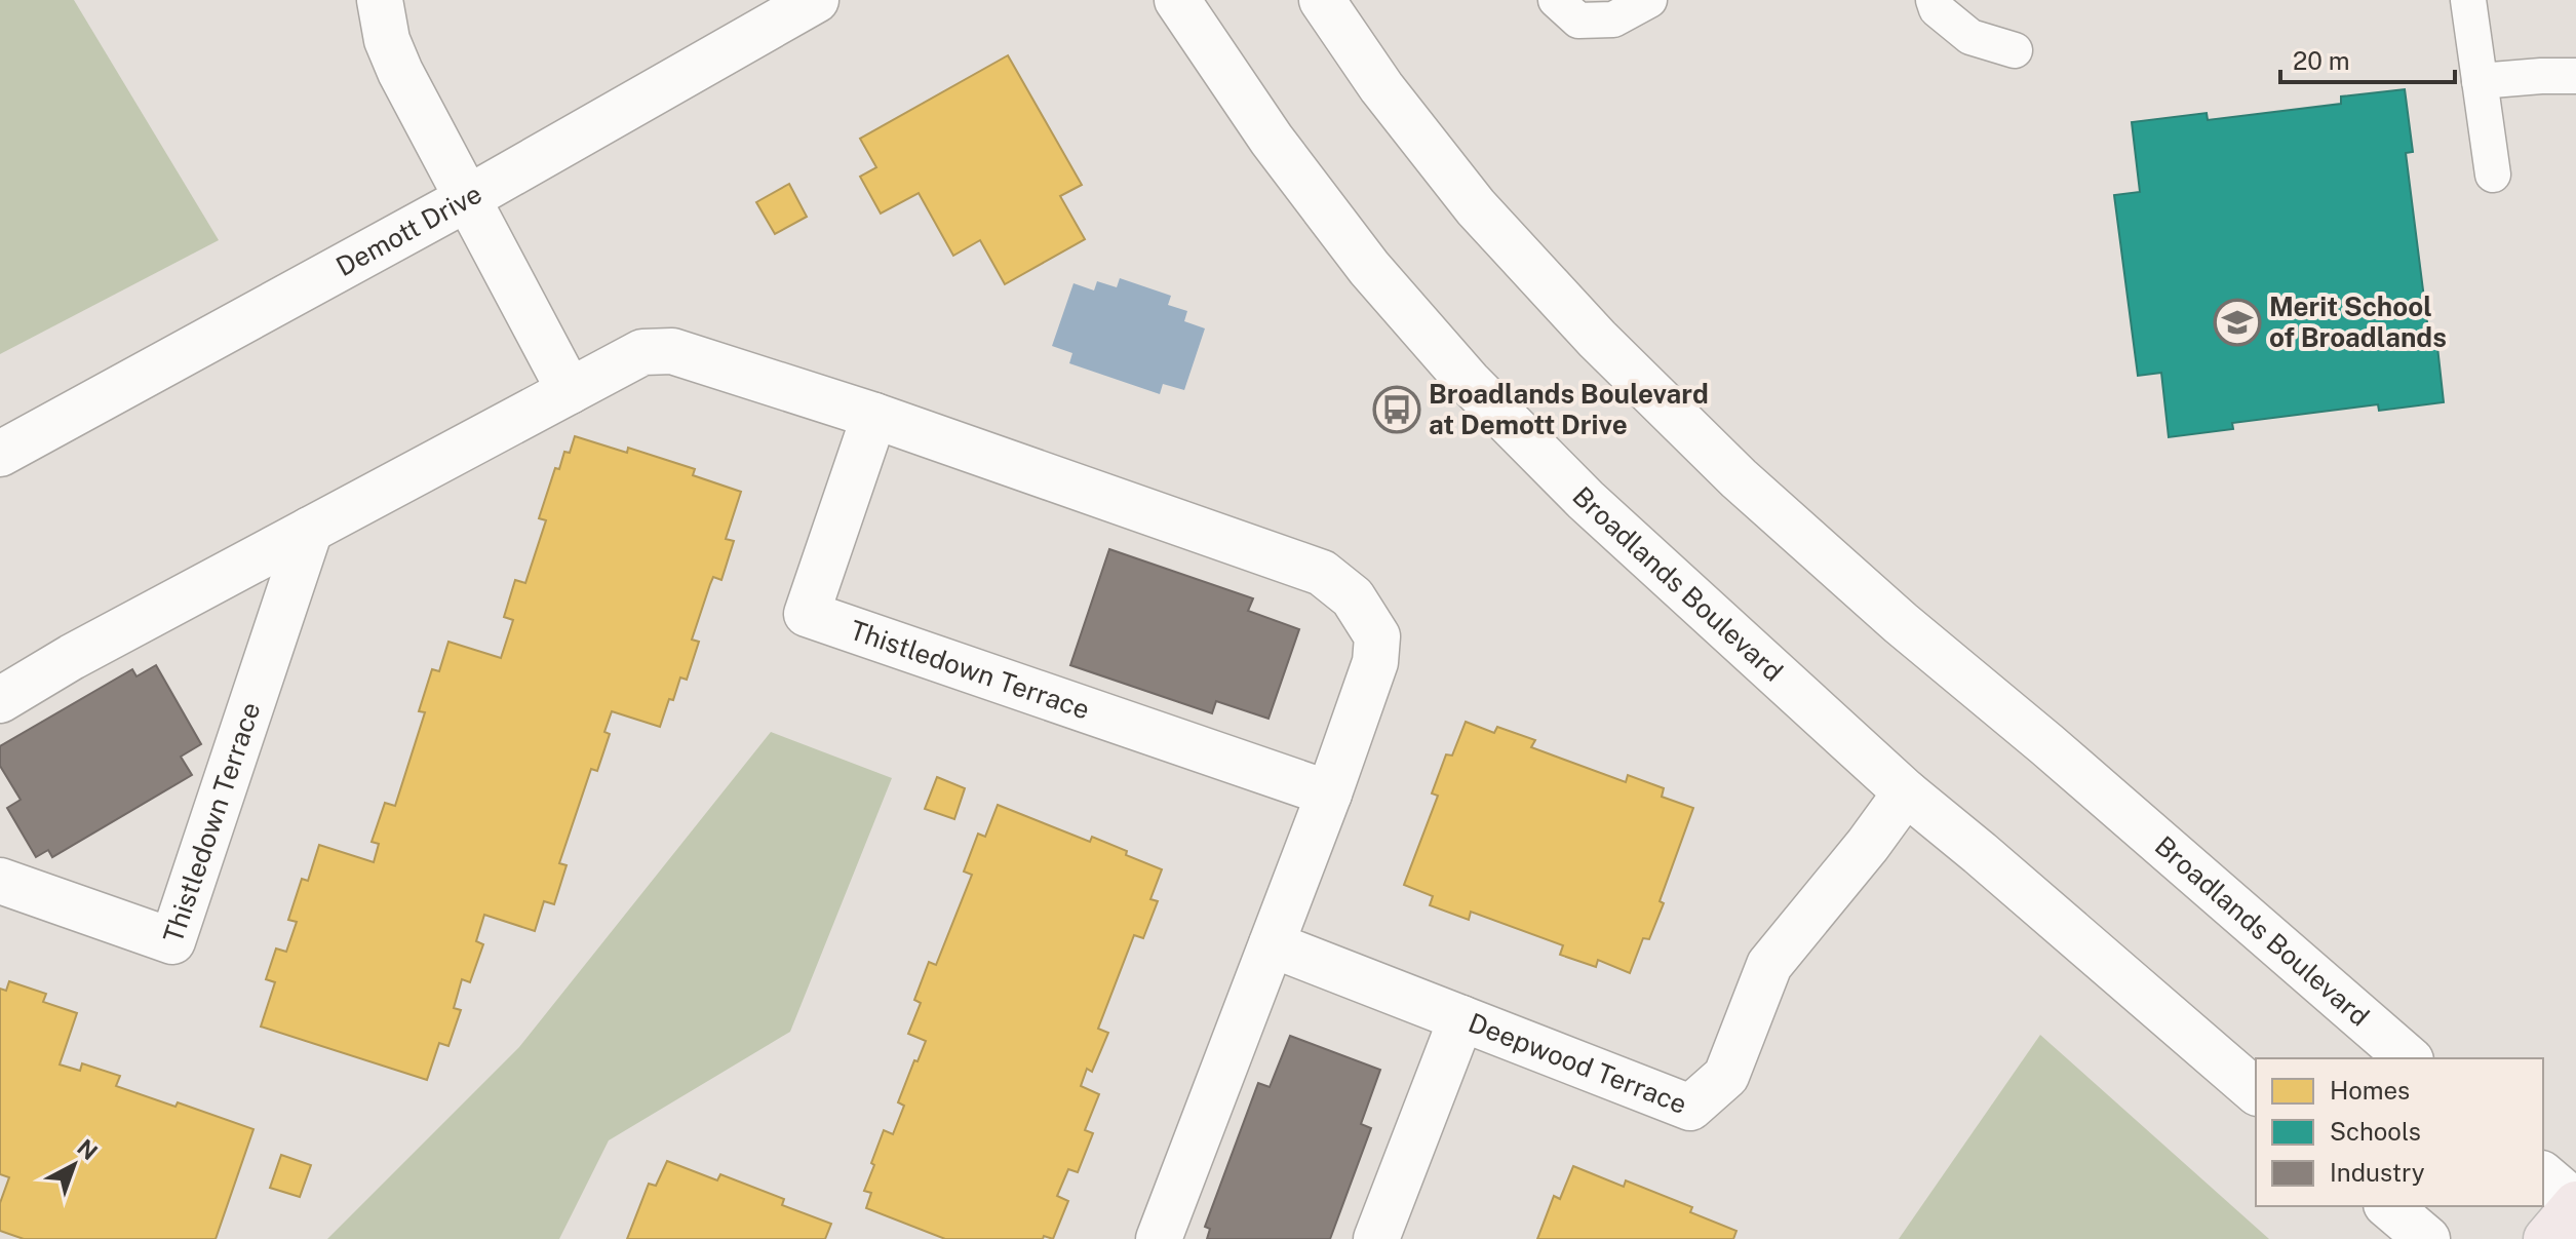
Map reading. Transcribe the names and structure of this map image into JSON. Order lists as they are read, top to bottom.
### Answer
{
  "streets": {
    "street": [
      "Demott Drive",
      "Broadlands Boulevard",
      "Thistledown Terrace",
      "Deepwood Terrace"
    ]
  },
  "crossings": [
    ["Broadlands Boulevard", "Deepwood Terrace"]
  ],
  "places": {
    "school or university": ["Merit School of Broadlands"],
    "bus stop": ["Broadlands Boulevard at Demott Drive"]
  },
  "legend": ["Homes", "Schools", "Industry"],
  "scale_bar": "20 m",
  "north": "top right"
}
